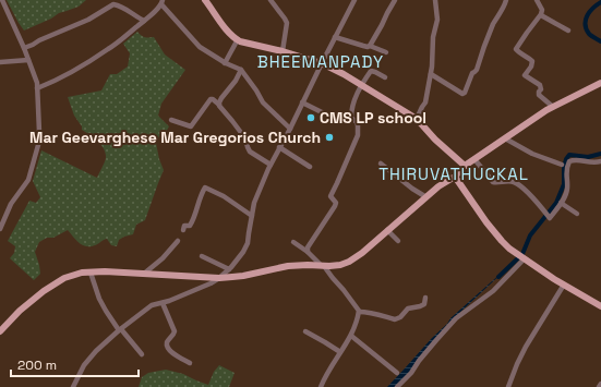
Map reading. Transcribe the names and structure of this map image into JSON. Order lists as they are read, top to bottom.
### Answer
{
  "districts": ["BHEEMANPADY", "THIRUVATHUCKAL"],
  "places": ["CMS LP school", "Mar Geevarghese Mar Gregorios Church"],
  "scale_bar": "200 m"
}
